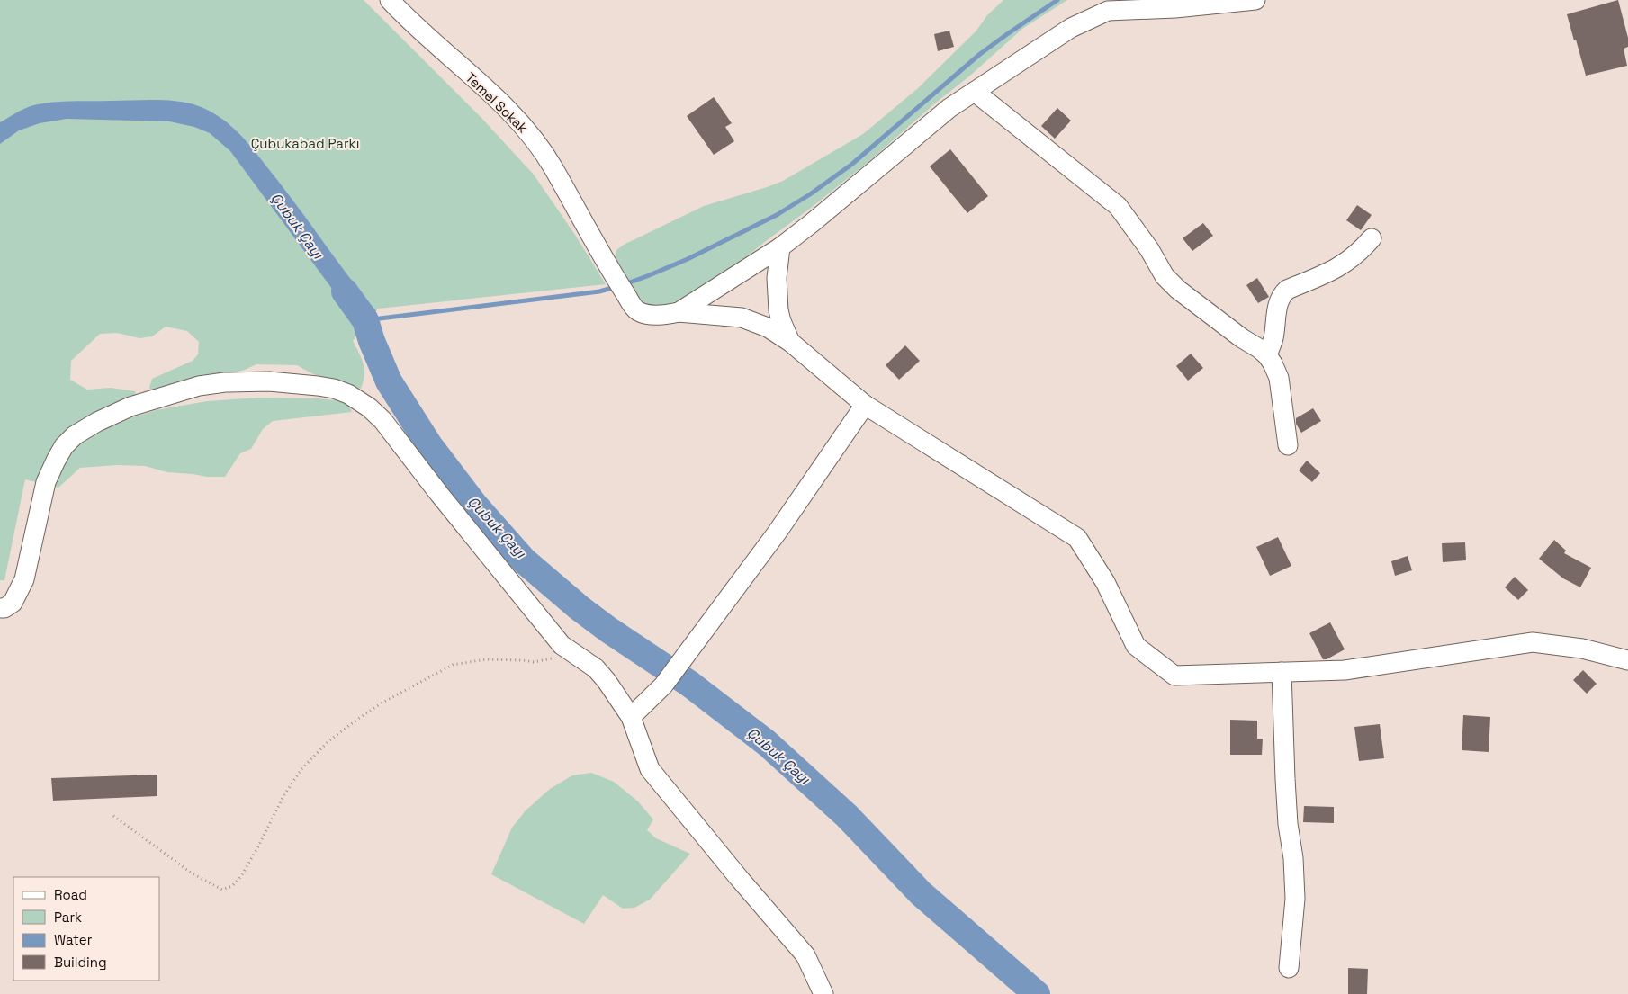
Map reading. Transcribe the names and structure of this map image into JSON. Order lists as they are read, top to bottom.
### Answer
{
  "streets": {
    "street": ["Temel Sokak"]
  },
  "water": ["Çubuk Çayı"],
  "parks": ["Çubukabad Parkı"],
  "legend": [
    "Road",
    "Park",
    "Water",
    "Building"
  ]
}
